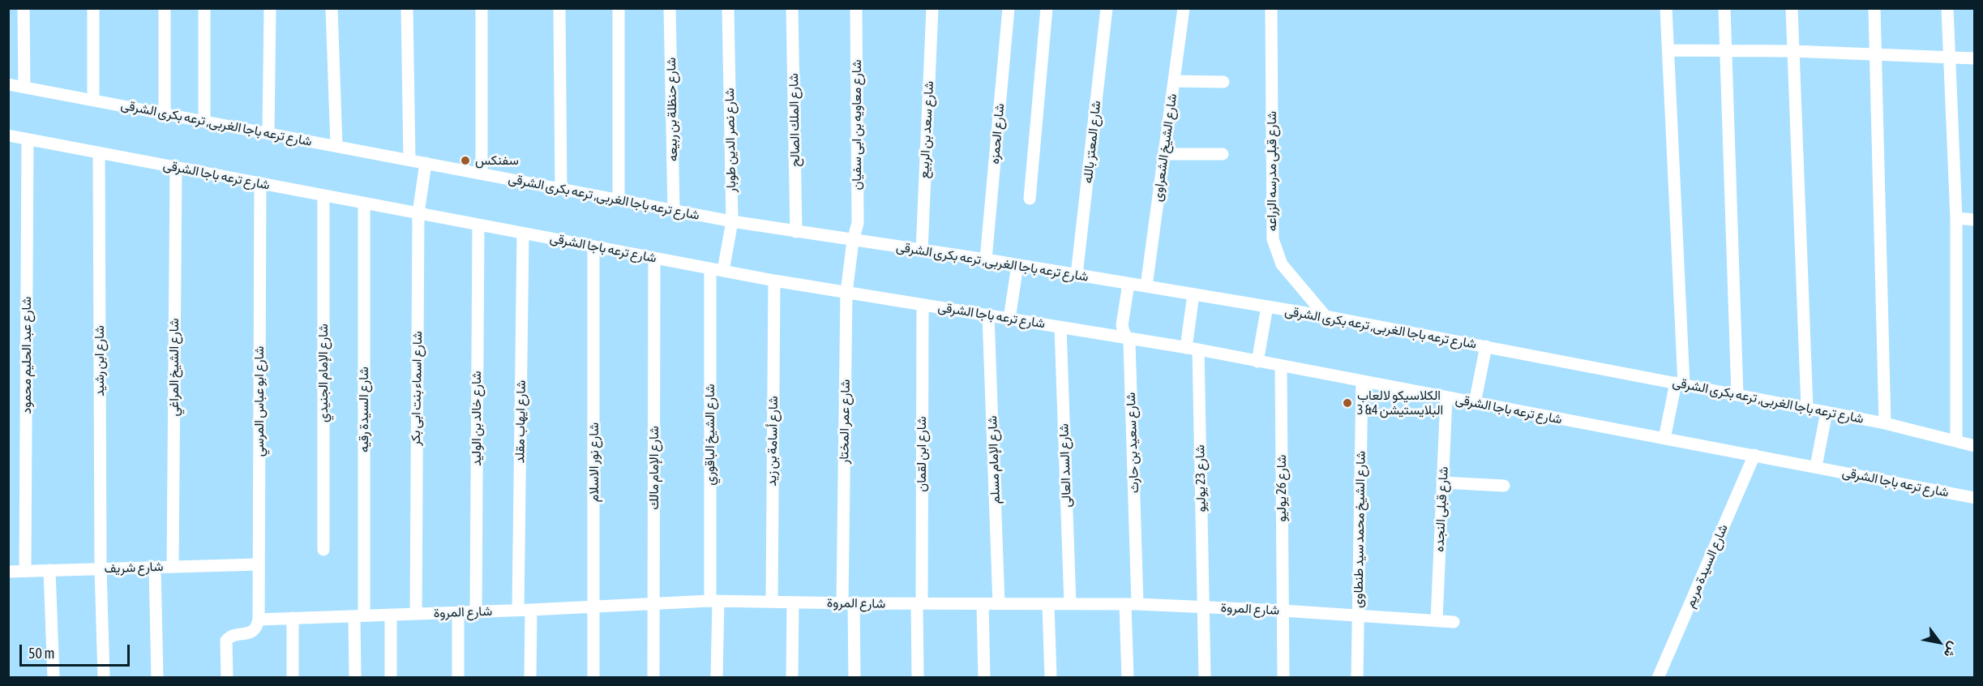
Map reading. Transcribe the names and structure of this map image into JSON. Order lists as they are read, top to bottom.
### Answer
{
  "streets": {
    "street": [
      "شارع حنظلة بن ربيعه",
      "شارع الملك الصالح",
      "شارع ترعه باجا الغربى, ترعه بكرى الشرقى",
      "شارع معاويه بن ابى سفيان",
      "شارع سعد بن الربيع",
      "شارع الحمزه",
      "شارع نصر الدين طوبار",
      "شارع المعتز بالله",
      "شارع الشيخ الشعراوى",
      "شارع قبلى مدرسه الزراعه",
      "شارع ترعه باجا الشرقى",
      "شارع عبد الحليم محمود",
      "شارع ابن رشيد",
      "شارع الشيخ المراغي",
      "شارع الإمام الجنيدي",
      "شارع اسماء بنت ابى بكر",
      "شارع ابو عباس المرسي",
      "شارع السيدة رقيه",
      "شارع خالد بن الوليد",
      "شارع ايهاب مقلد",
      "شارع عمر المختار",
      "شارع الشيخ الباقوري",
      "شارع أسامة بن زيد",
      "شارع سعيد بن حارث",
      "شارع ابن لقمان",
      "شارع الإمام مسلم",
      "شارع نور الاسلام",
      "شارع السد العالى",
      "شارع الإمام مالك",
      "شارع 23 يوليو",
      "شارع 26 يوليو",
      "شارع قبلى النجده",
      "شارع الشيخ محمد سيد طنطاوى",
      "شارع السيدة مريم",
      "شارع شريف",
      "شارع المروة"
    ]
  },
  "crossings": [
    ["شارع حنظلة بن ربيعه", "شارع ترعه باجا الغربى, ترعه بكرى الشرقى"],
    ["شارع الملك الصالح", "شارع ترعه باجا الغربى, ترعه بكرى الشرقى"],
    ["شارع ترعه باجا الغربى, ترعه بكرى الشرقى", "شارع معاويه بن ابى سفيان"],
    ["شارع ترعه باجا الغربى, ترعه بكرى الشرقى", "شارع سعد بن الربيع"],
    ["شارع ترعه باجا الغربى, ترعه بكرى الشرقى", "شارع الحمزه"],
    ["شارع ترعه باجا الغربى, ترعه بكرى الشرقى", "شارع نصر الدين طوبار"],
    ["شارع ترعه باجا الغربى, ترعه بكرى الشرقى", "شارع المعتز بالله"],
    ["شارع ترعه باجا الغربى, ترعه بكرى الشرقى", "شارع الشيخ الشعراوى"],
    ["شارع ترعه باجا الغربى, ترعه بكرى الشرقى", "شارع قبلى مدرسه الزراعه"],
    ["شارع ترعه باجا الغربى, ترعه بكرى الشرقى", "شارع اسماء بنت ابى بكر"],
    ["شارع ترعه باجا الغربى, ترعه بكرى الشرقى", "شارع عمر المختار"],
    ["شارع ترعه باجا الغربى, ترعه بكرى الشرقى", "شارع سعيد بن حارث"],
    ["شارع ترعه باجا الغربى, ترعه بكرى الشرقى", "شارع 23 يوليو"],
    ["شارع معاويه بن ابى سفيان", "شارع عمر المختار"],
    ["شارع نصر الدين طوبار", "شارع ترعه باجا الشرقى"],
    ["شارع ترعه باجا الشرقى", "شارع عبد الحليم محمود"],
    ["شارع ترعه باجا الشرقى", "شارع ابن رشيد"],
    ["شارع ترعه باجا الشرقى", "شارع الشيخ المراغي"],
    ["شارع ترعه باجا الشرقى", "شارع الإمام الجنيدي"],
    ["شارع ترعه باجا الشرقى", "شارع اسماء بنت ابى بكر"],
    ["شارع ترعه باجا الشرقى", "شارع ابو عباس المرسي"],
    ["شارع ترعه باجا الشرقى", "شارع السيدة رقيه"],
    ["شارع ترعه باجا الشرقى", "شارع خالد بن الوليد"],
    ["شارع ترعه باجا الشرقى", "شارع ايهاب مقلد"],
    ["شارع ترعه باجا الشرقى", "شارع عمر المختار"],
    ["شارع ترعه باجا الشرقى", "شارع الشيخ الباقوري"],
    ["شارع ترعه باجا الشرقى", "شارع أسامة بن زيد"],
    ["شارع ترعه باجا الشرقى", "شارع سعيد بن حارث"],
    ["شارع ترعه باجا الشرقى", "شارع ابن لقمان"],
    ["شارع ترعه باجا الشرقى", "شارع الإمام مسلم"],
    ["شارع ترعه باجا الشرقى", "شارع نور الاسلام"],
    ["شارع ترعه باجا الشرقى", "شارع السد العالى"],
    ["شارع ترعه باجا الشرقى", "شارع الإمام مالك"],
    ["شارع ترعه باجا الشرقى", "شارع 23 يوليو"],
    ["شارع ترعه باجا الشرقى", "شارع 26 يوليو"],
    ["شارع ترعه باجا الشرقى", "شارع قبلى النجده"],
    ["شارع ترعه باجا الشرقى", "شارع الشيخ محمد سيد طنطاوى"],
    ["شارع ترعه باجا الشرقى", "شارع السيدة مريم"],
    ["شارع عبد الحليم محمود", "شارع شريف"],
    ["شارع ابن رشيد", "شارع شريف"],
    ["شارع الشيخ المراغي", "شارع شريف"],
    ["شارع اسماء بنت ابى بكر", "شارع المروة"],
    ["شارع ابو عباس المرسي", "شارع شريف"],
    ["شارع ابو عباس المرسي", "شارع المروة"],
    ["شارع السيدة رقيه", "شارع المروة"],
    ["شارع خالد بن الوليد", "شارع المروة"],
    ["شارع ايهاب مقلد", "شارع المروة"],
    ["شارع عمر المختار", "شارع المروة"],
    ["شارع الشيخ الباقوري", "شارع المروة"],
    ["شارع أسامة بن زيد", "شارع المروة"],
    ["شارع سعيد بن حارث", "شارع المروة"],
    ["شارع ابن لقمان", "شارع المروة"],
    ["شارع الإمام مسلم", "شارع المروة"],
    ["شارع نور الاسلام", "شارع المروة"],
    ["شارع السد العالى", "شارع المروة"],
    ["شارع الإمام مالك", "شارع المروة"],
    ["شارع 23 يوليو", "شارع المروة"],
    ["شارع 26 يوليو", "شارع المروة"],
    ["شارع قبلى النجده", "شارع المروة"],
    ["شارع الشيخ محمد سيد طنطاوى", "شارع المروة"]
  ],
  "places": ["سفنكس", "الكلاسيكو لالعاب البلايستيشن 4& 3"],
  "scale_bar": "50 m",
  "north": "bottom right"
}
